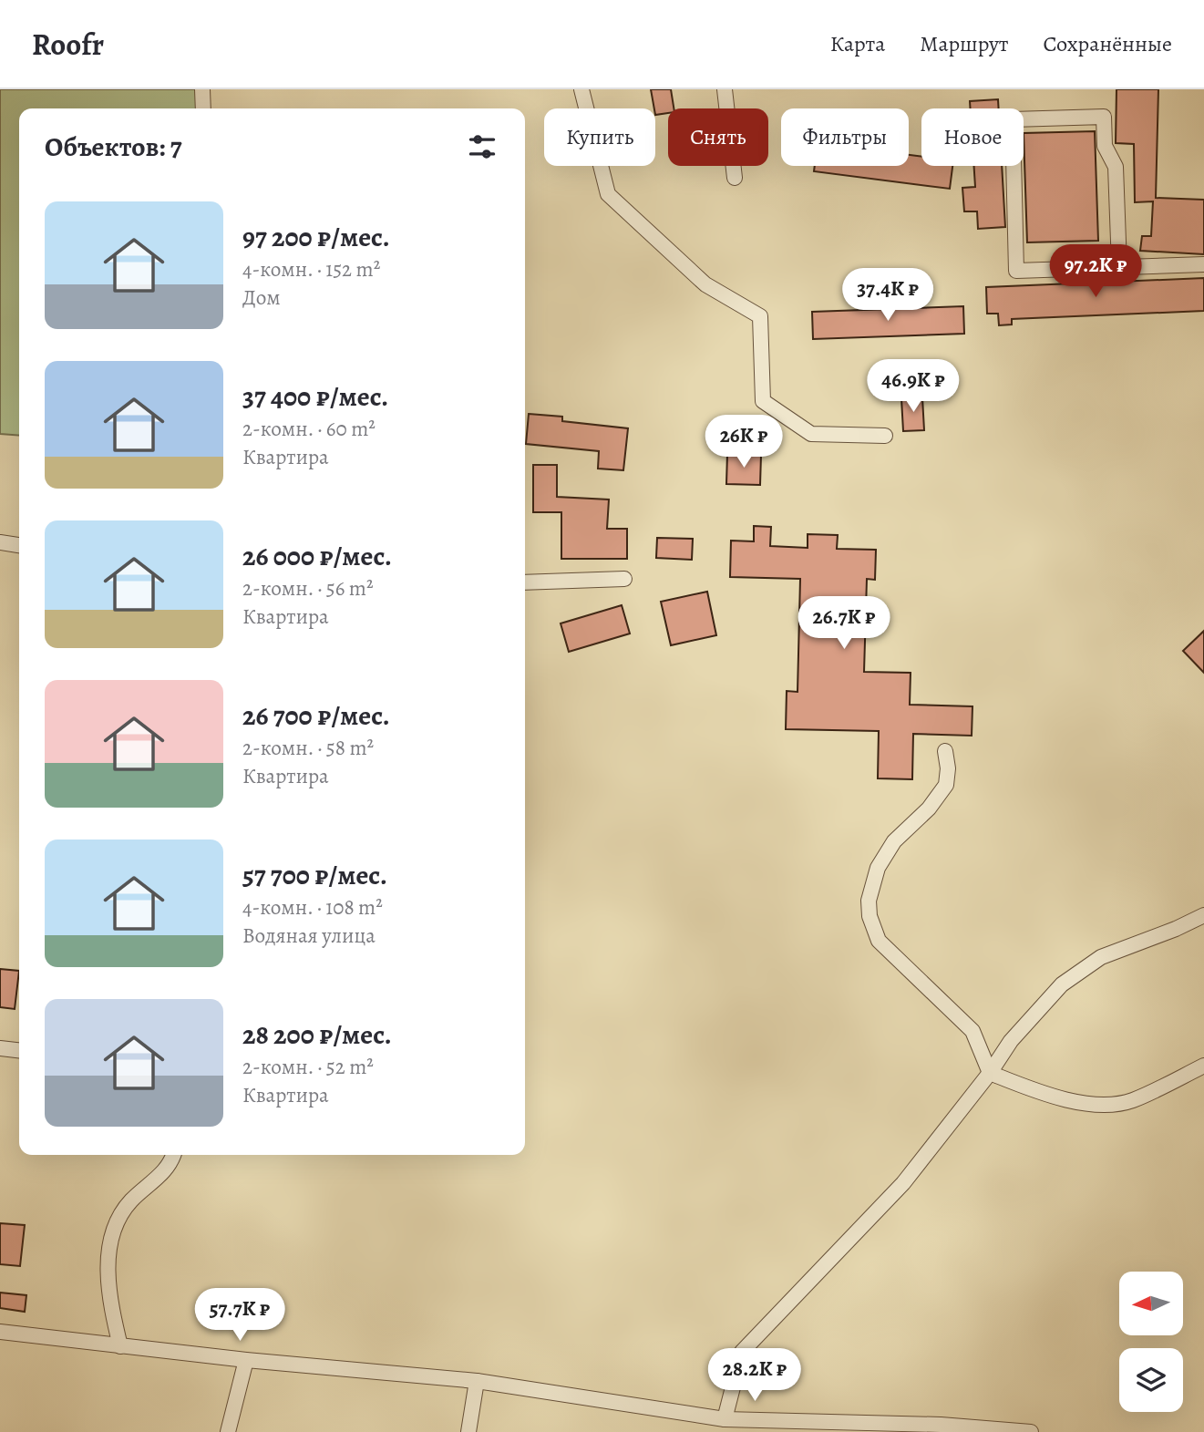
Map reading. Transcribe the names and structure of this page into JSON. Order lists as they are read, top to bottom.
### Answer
{
  "north": "left",
  "page": {
    "header": "Roofr",
    "nav": ["Карта", "Маршрут", "Сохранённые"],
    "chip": [
      "Купить",
      "Снять",
      "Фильтры",
      "Новое"
    ],
    "heading": "Объектов: 7",
    "list": [
      {
        "name": "97 200 ₽/мес.",
        "note": "4-комн. · 152 m² · Дом"
      },
      {
        "name": "37 400 ₽/мес.",
        "note": "2-комн. · 60 m² · Квартира"
      },
      {
        "name": "26 000 ₽/мес.",
        "note": "2-комн. · 56 m² · Квартира"
      },
      {
        "name": "26 700 ₽/мес.",
        "note": "2-комн. · 58 m² · Квартира"
      },
      {
        "name": "57 700 ₽/мес.",
        "note": "4-комн. · 108 m² · Водяная улица"
      },
      {
        "name": "28 200 ₽/мес.",
        "note": "2-комн. · 52 m² · Квартира"
      }
    ],
    "price": [
      "97.2K ₽",
      "37.4K ₽",
      "46.9K ₽",
      "26K ₽",
      "26.7K ₽",
      "57.7K ₽",
      "28.2K ₽"
    ]
  }
}
